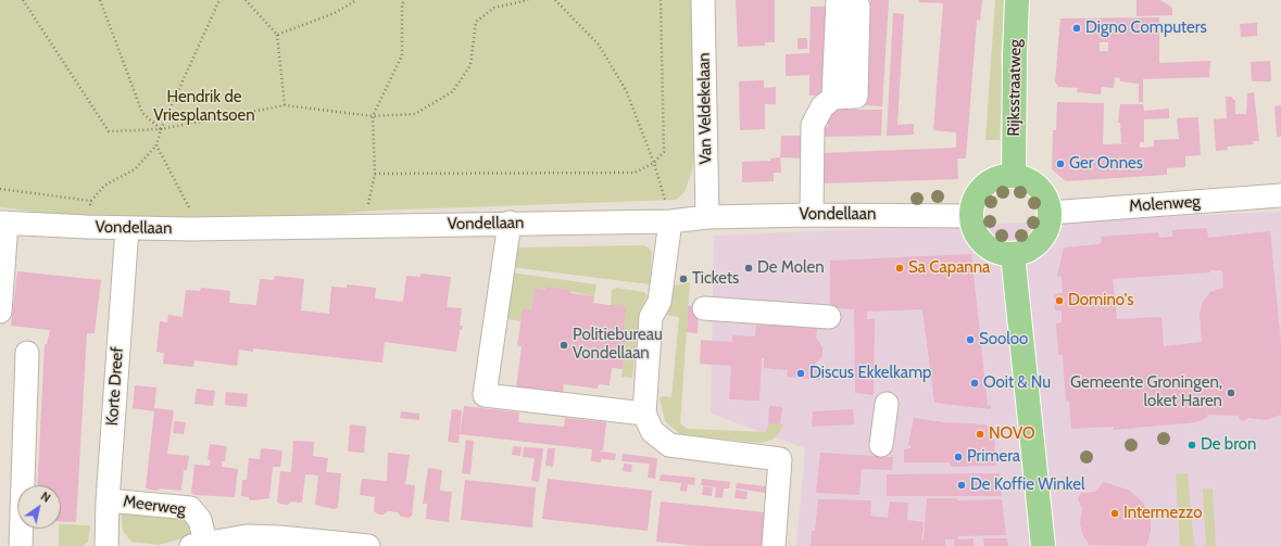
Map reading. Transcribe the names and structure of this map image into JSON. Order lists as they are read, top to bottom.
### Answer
{
  "streets": {
    "main road": ["Rijksstraatweg"],
    "street": [
      "Van Veldekelaan",
      "Molenweg",
      "Vondellaan",
      "Korte Dreef",
      "Meerweg"
    ]
  },
  "crossings": [
    ["Rijksstraatweg", "Molenweg"],
    ["Rijksstraatweg", "Vondellaan"],
    ["Van Veldekelaan", "Vondellaan"],
    ["Molenweg", "Vondellaan"],
    ["Vondellaan", "Korte Dreef"],
    ["Korte Dreef", "Meerweg"]
  ],
  "parks": ["Hendrik de Vriesplantsoen"],
  "places": [
    "Digno Computers",
    "Ger Onnes",
    "De Molen",
    "Sa Capanna",
    "Tickets",
    "Domino's",
    "Sooloo",
    "Politiebureau Vondellaan",
    "Discus Ekkelkamp",
    "Ooit & Nu",
    "Gemeente Groningen, loket Haren",
    "NOVO",
    "De bron",
    "Primera",
    "De Koffie Winkel",
    "Intermezzo"
  ],
  "north": "top right"
}
